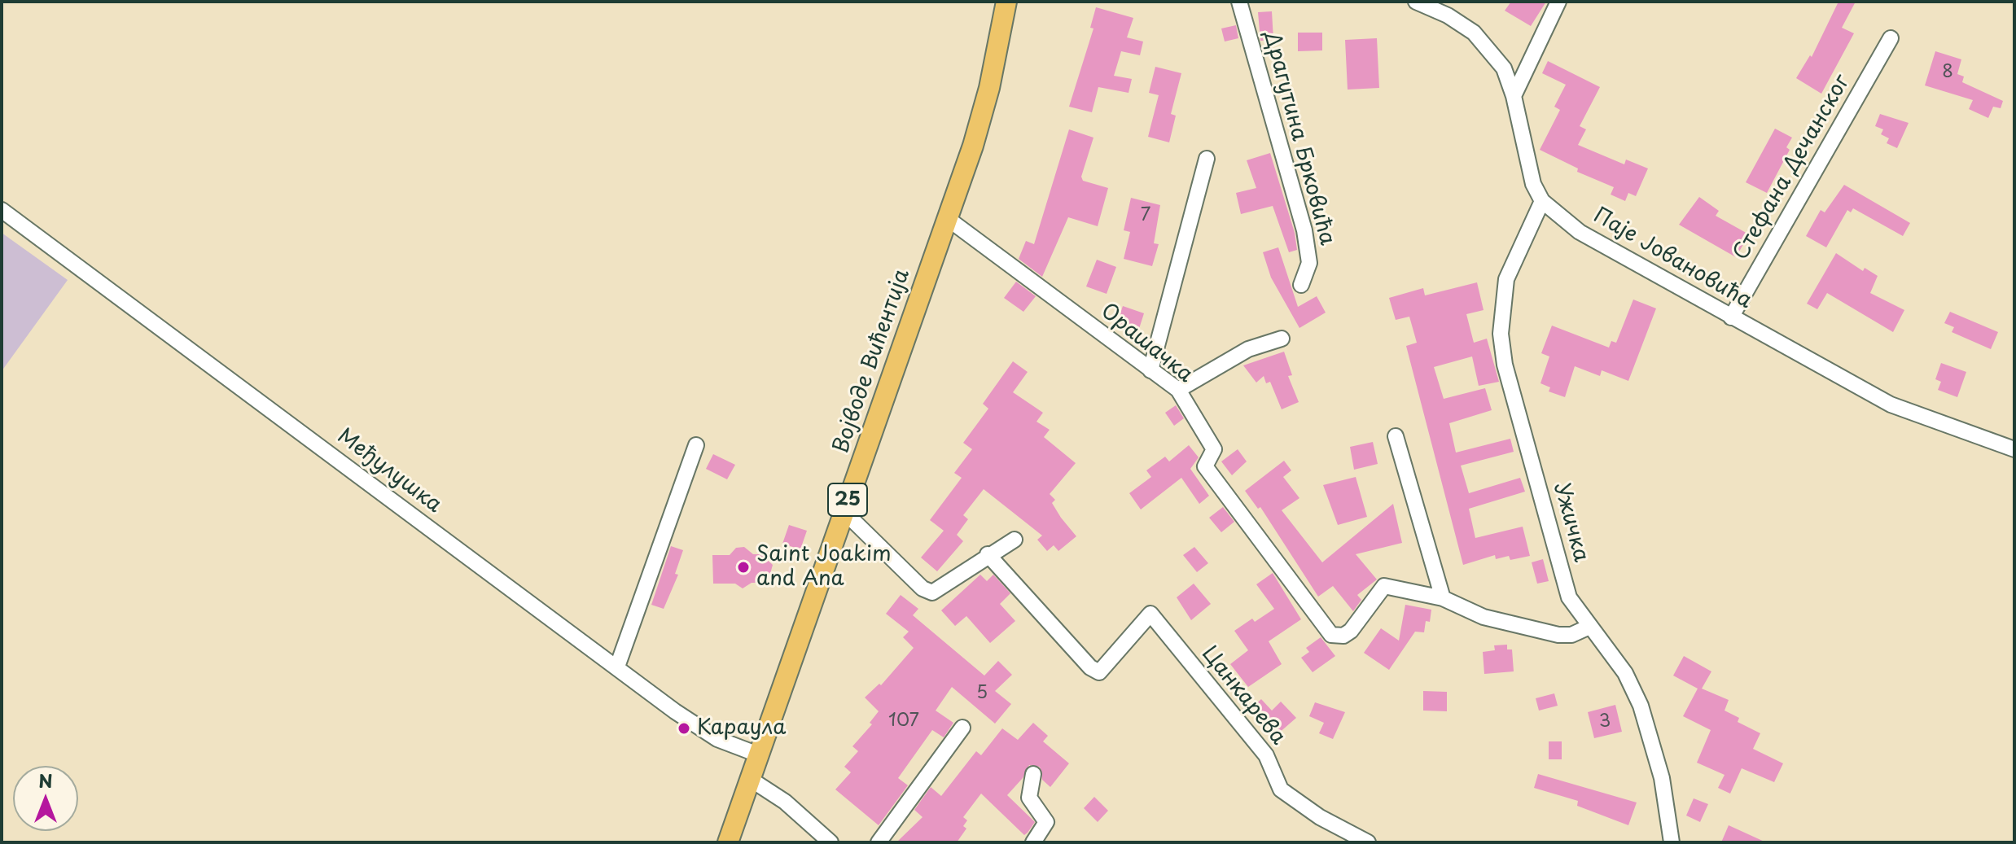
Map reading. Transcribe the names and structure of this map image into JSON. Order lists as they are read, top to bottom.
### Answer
{
  "streets": {
    "main road": ["Војводе Вићентија", "25"],
    "street": [
      "Драгутина Брковића",
      "Стефана Дечанског",
      "Паје Јовановића",
      "Орашачка",
      "Међулушка",
      "Ужичка",
      "Цанкарева"
    ]
  },
  "crossings": [
    ["Стефана Дечанског", "Паје Јовановића"],
    ["Паје Јовановића", "Ужичка"],
    ["Орашачка", "Војводе Вићентија"],
    ["Војводе Вићентија", "Међулушка"]
  ],
  "places": ["Saint Joakim and Ana", "Караула"],
  "house_numbers": [
    "8",
    "7",
    "5",
    "107",
    "3"
  ],
  "north": "top"
}
